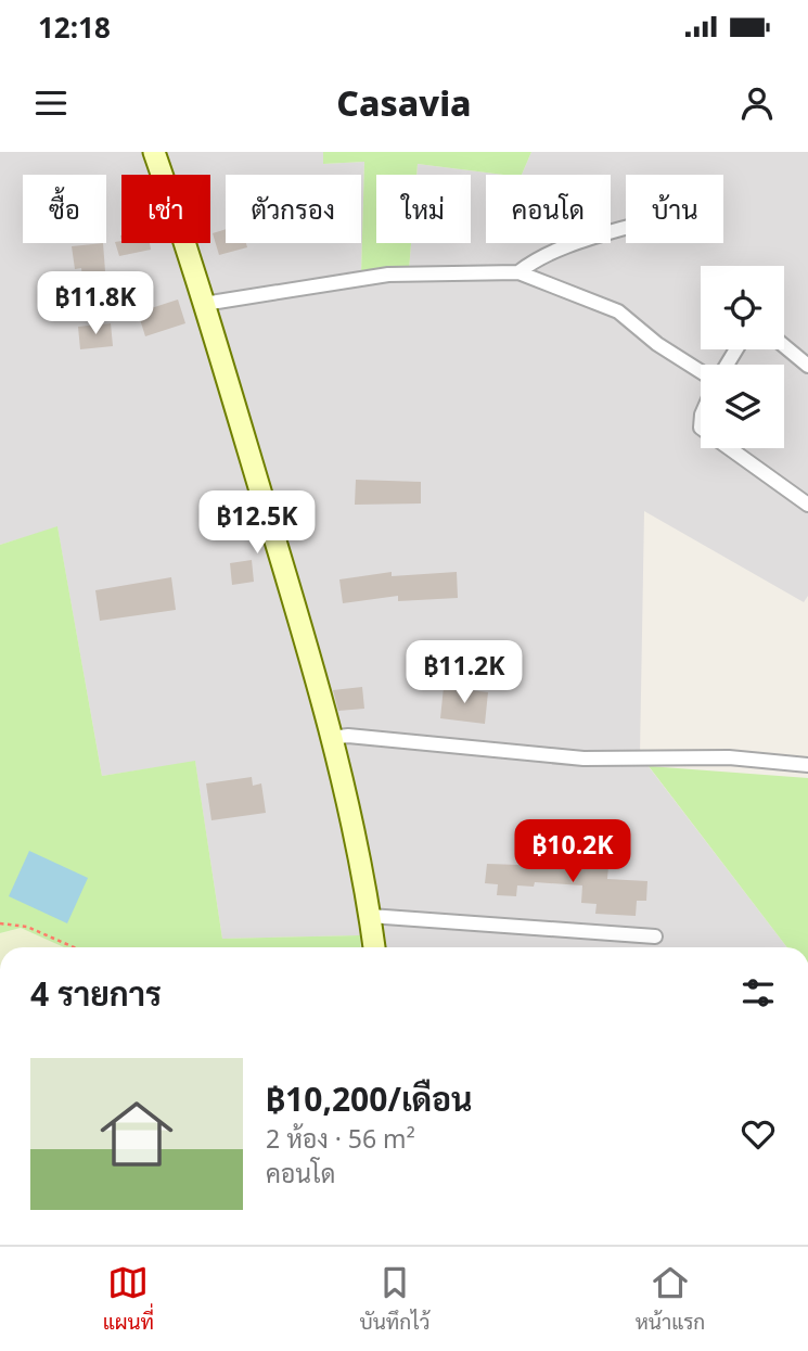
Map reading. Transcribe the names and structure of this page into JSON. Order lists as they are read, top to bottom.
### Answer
{
  "page": {
    "status": "12:18",
    "header": "Casavia",
    "chip": [
      "ซื้อ",
      "เช่า",
      "ตัวกรอง",
      "ใหม่",
      "คอนโด",
      "บ้าน"
    ],
    "price": [
      "฿11.8K",
      "฿12.5K",
      "฿11.2K",
      "฿10.2K"
    ],
    "heading": "4 รายการ",
    "list": [
      {
        "name": "฿10,200/เดือน",
        "note": "2 ห้อง · 56 m² · คอนโด"
      }
    ],
    "tabs": ["แผนที่", "บันทึกไว้", "หน้าแรก"]
  }
}
